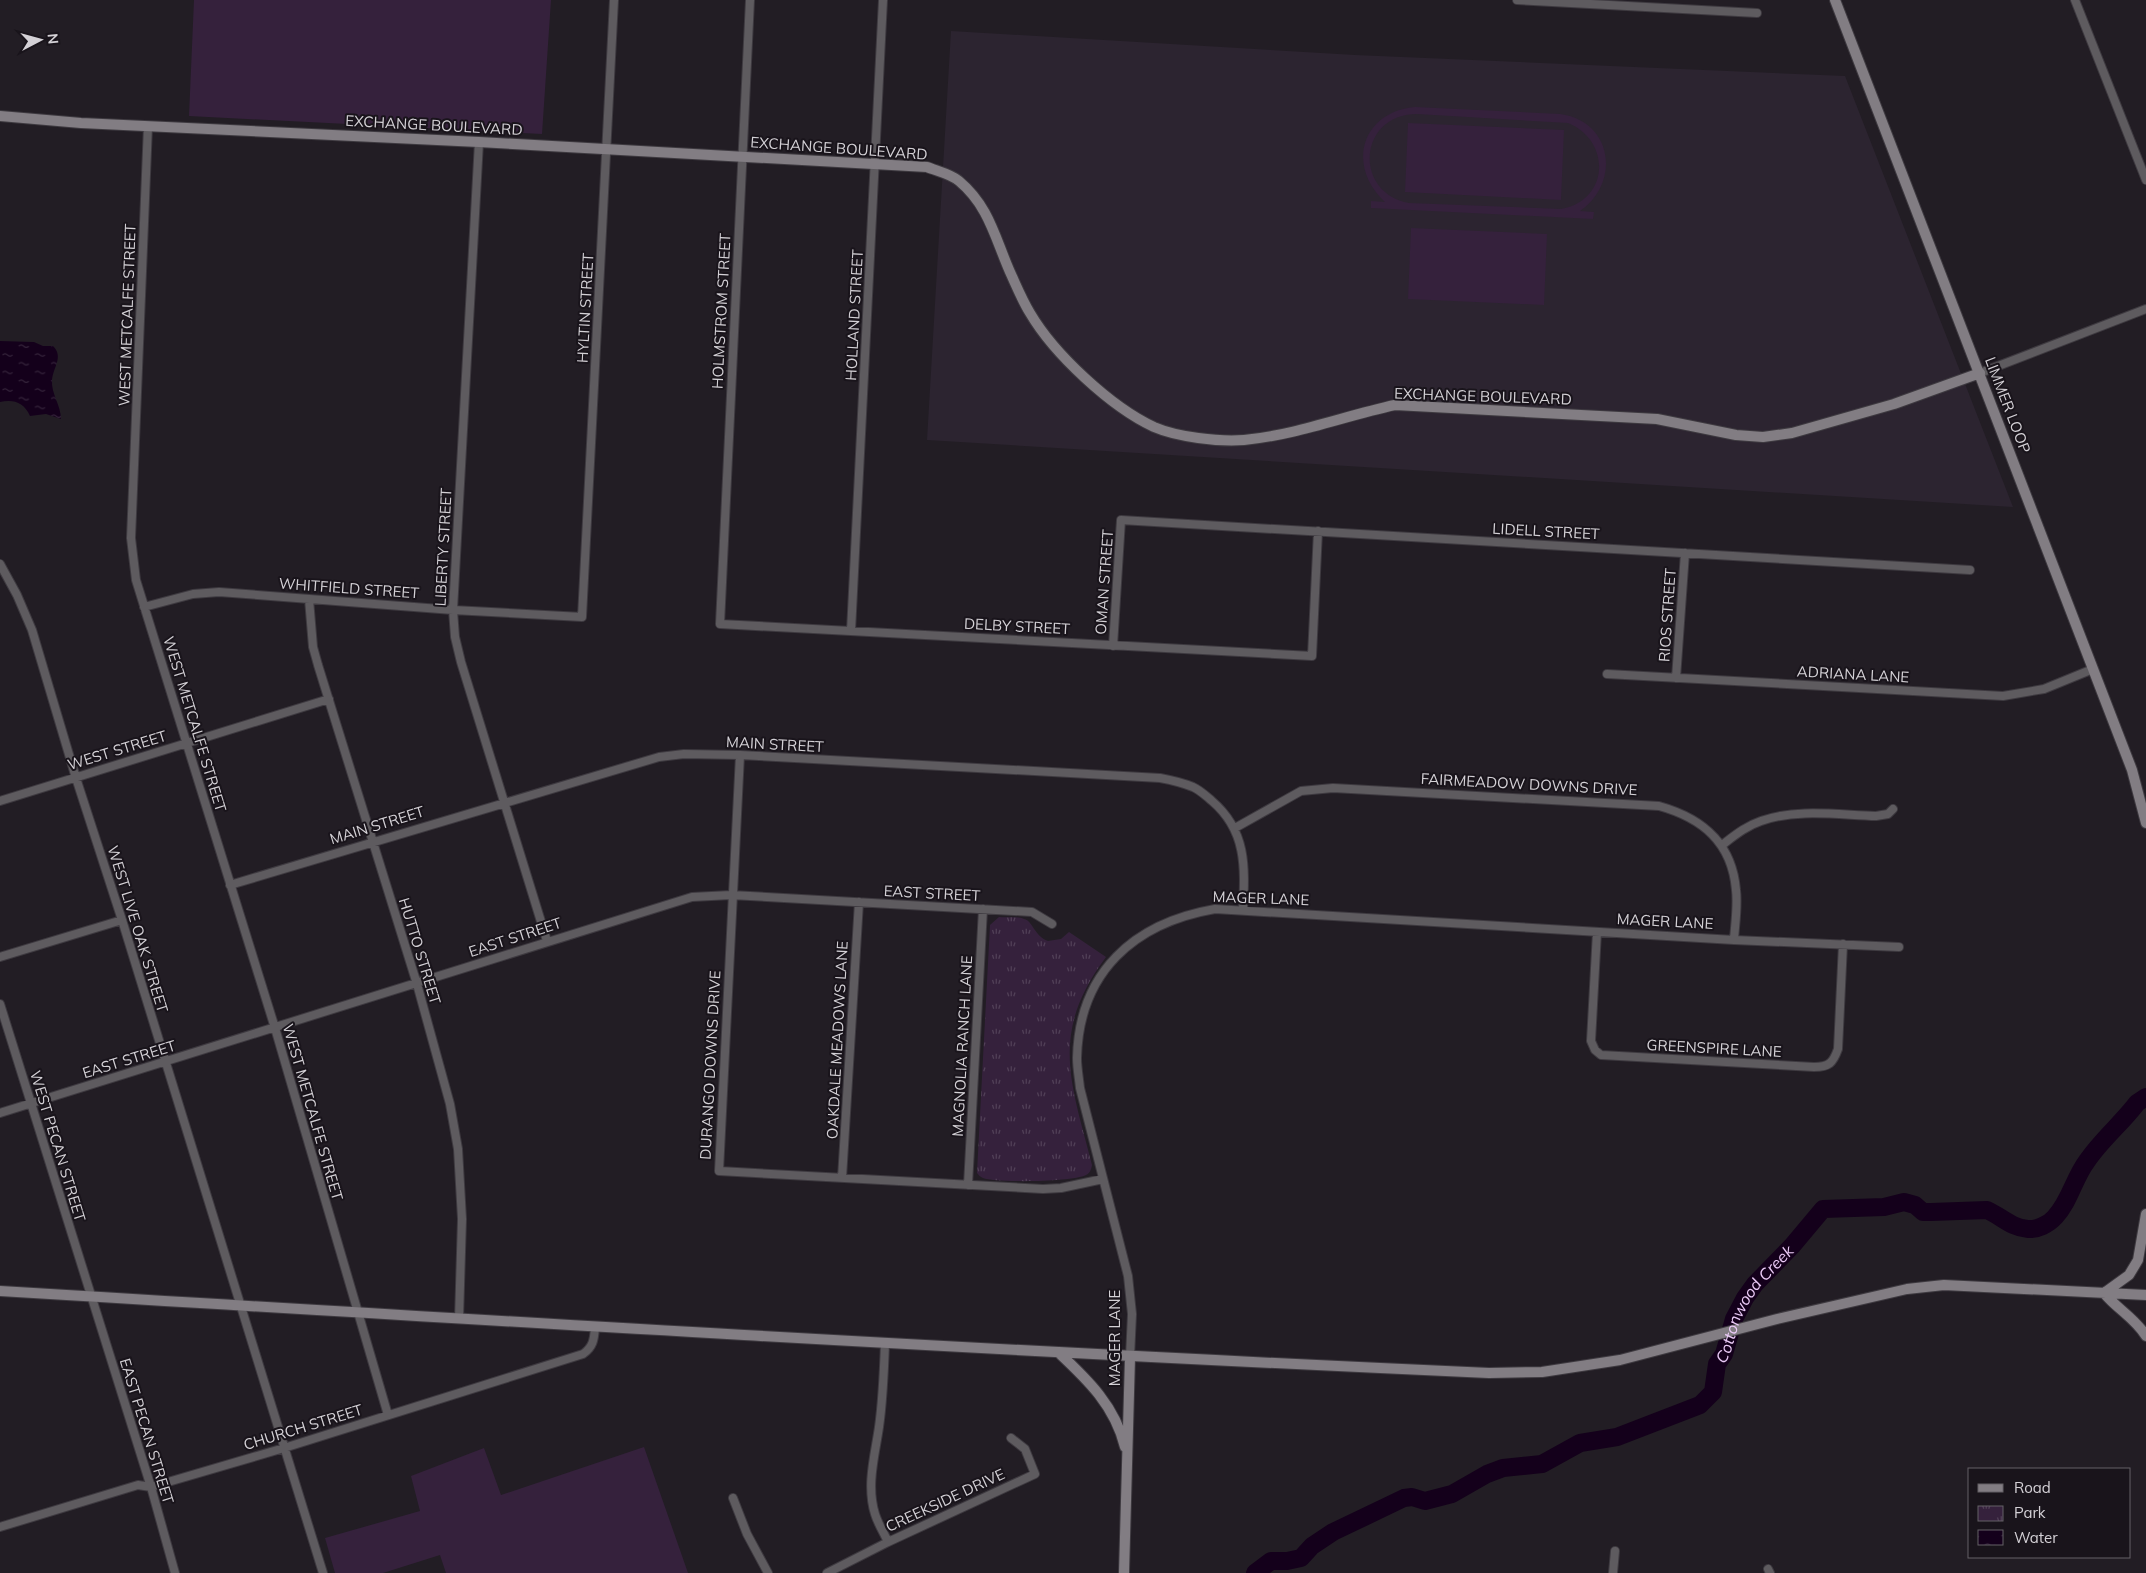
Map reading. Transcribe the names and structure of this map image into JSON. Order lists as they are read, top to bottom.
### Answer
{
  "streets": {
    "street": [
      "EXCHANGE BOULEVARD",
      "HYLTIN STREET",
      "HOLMSTROM STREET",
      "WEST METCALFE STREET",
      "HOLLAND STREET",
      "LIMMER LOOP",
      "LIDELL STREET",
      "LIBERTY STREET",
      "OMAN STREET",
      "WHITFIELD STREET",
      "RIOS STREET",
      "DELBY STREET",
      "ADRIANA LANE",
      "MAIN STREET",
      "WEST STREET",
      "FAIRMEADOW DOWNS DRIVE",
      "EAST STREET",
      "MAGER LANE",
      "WEST LIVE OAK STREET",
      "HUTTO STREET",
      "OAKDALE MEADOWS LANE",
      "MAGNOLIA RANCH LANE",
      "GREENSPIRE LANE",
      "DURANGO DOWNS DRIVE",
      "WEST PECAN STREET",
      "CHURCH STREET",
      "EAST PECAN STREET",
      "CREEKSIDE DRIVE"
    ]
  },
  "crossings": [
    ["EXCHANGE BOULEVARD", "HYLTIN STREET"],
    ["EXCHANGE BOULEVARD", "HOLMSTROM STREET"],
    ["EXCHANGE BOULEVARD", "WEST METCALFE STREET"],
    ["EXCHANGE BOULEVARD", "HOLLAND STREET"],
    ["EXCHANGE BOULEVARD", "LIMMER LOOP"],
    ["EXCHANGE BOULEVARD", "LIBERTY STREET"],
    ["HYLTIN STREET", "WHITFIELD STREET"],
    ["HOLMSTROM STREET", "DELBY STREET"],
    ["WEST METCALFE STREET", "WHITFIELD STREET"],
    ["WEST METCALFE STREET", "MAIN STREET"],
    ["WEST METCALFE STREET", "WEST STREET"],
    ["WEST METCALFE STREET", "EAST STREET"],
    ["WEST METCALFE STREET", "CHURCH STREET"],
    ["HOLLAND STREET", "DELBY STREET"],
    ["LIMMER LOOP", "ADRIANA LANE"],
    ["LIDELL STREET", "OMAN STREET"],
    ["LIDELL STREET", "RIOS STREET"],
    ["LIDELL STREET", "DELBY STREET"],
    ["LIBERTY STREET", "WHITFIELD STREET"],
    ["LIBERTY STREET", "MAIN STREET"],
    ["LIBERTY STREET", "EAST STREET"],
    ["OMAN STREET", "DELBY STREET"],
    ["WHITFIELD STREET", "HUTTO STREET"],
    ["RIOS STREET", "ADRIANA LANE"],
    ["MAIN STREET", "FAIRMEADOW DOWNS DRIVE"],
    ["MAIN STREET", "MAGER LANE"],
    ["MAIN STREET", "HUTTO STREET"],
    ["MAIN STREET", "DURANGO DOWNS DRIVE"],
    ["WEST STREET", "WEST LIVE OAK STREET"],
    ["WEST STREET", "HUTTO STREET"],
    ["FAIRMEADOW DOWNS DRIVE", "MAGER LANE"],
    ["EAST STREET", "WEST LIVE OAK STREET"],
    ["EAST STREET", "HUTTO STREET"],
    ["EAST STREET", "OAKDALE MEADOWS LANE"],
    ["EAST STREET", "MAGNOLIA RANCH LANE"],
    ["EAST STREET", "DURANGO DOWNS DRIVE"],
    ["EAST STREET", "WEST PECAN STREET"],
    ["MAGER LANE", "GREENSPIRE LANE"],
    ["MAGER LANE", "DURANGO DOWNS DRIVE"],
    ["WEST LIVE OAK STREET", "CHURCH STREET"],
    ["OAKDALE MEADOWS LANE", "DURANGO DOWNS DRIVE"],
    ["MAGNOLIA RANCH LANE", "DURANGO DOWNS DRIVE"],
    ["WEST PECAN STREET", "EAST PECAN STREET"],
    ["CHURCH STREET", "EAST PECAN STREET"]
  ],
  "water": ["Cottonwood Creek"],
  "legend": ["Road", "Park", "Water"],
  "north": "right"
}
